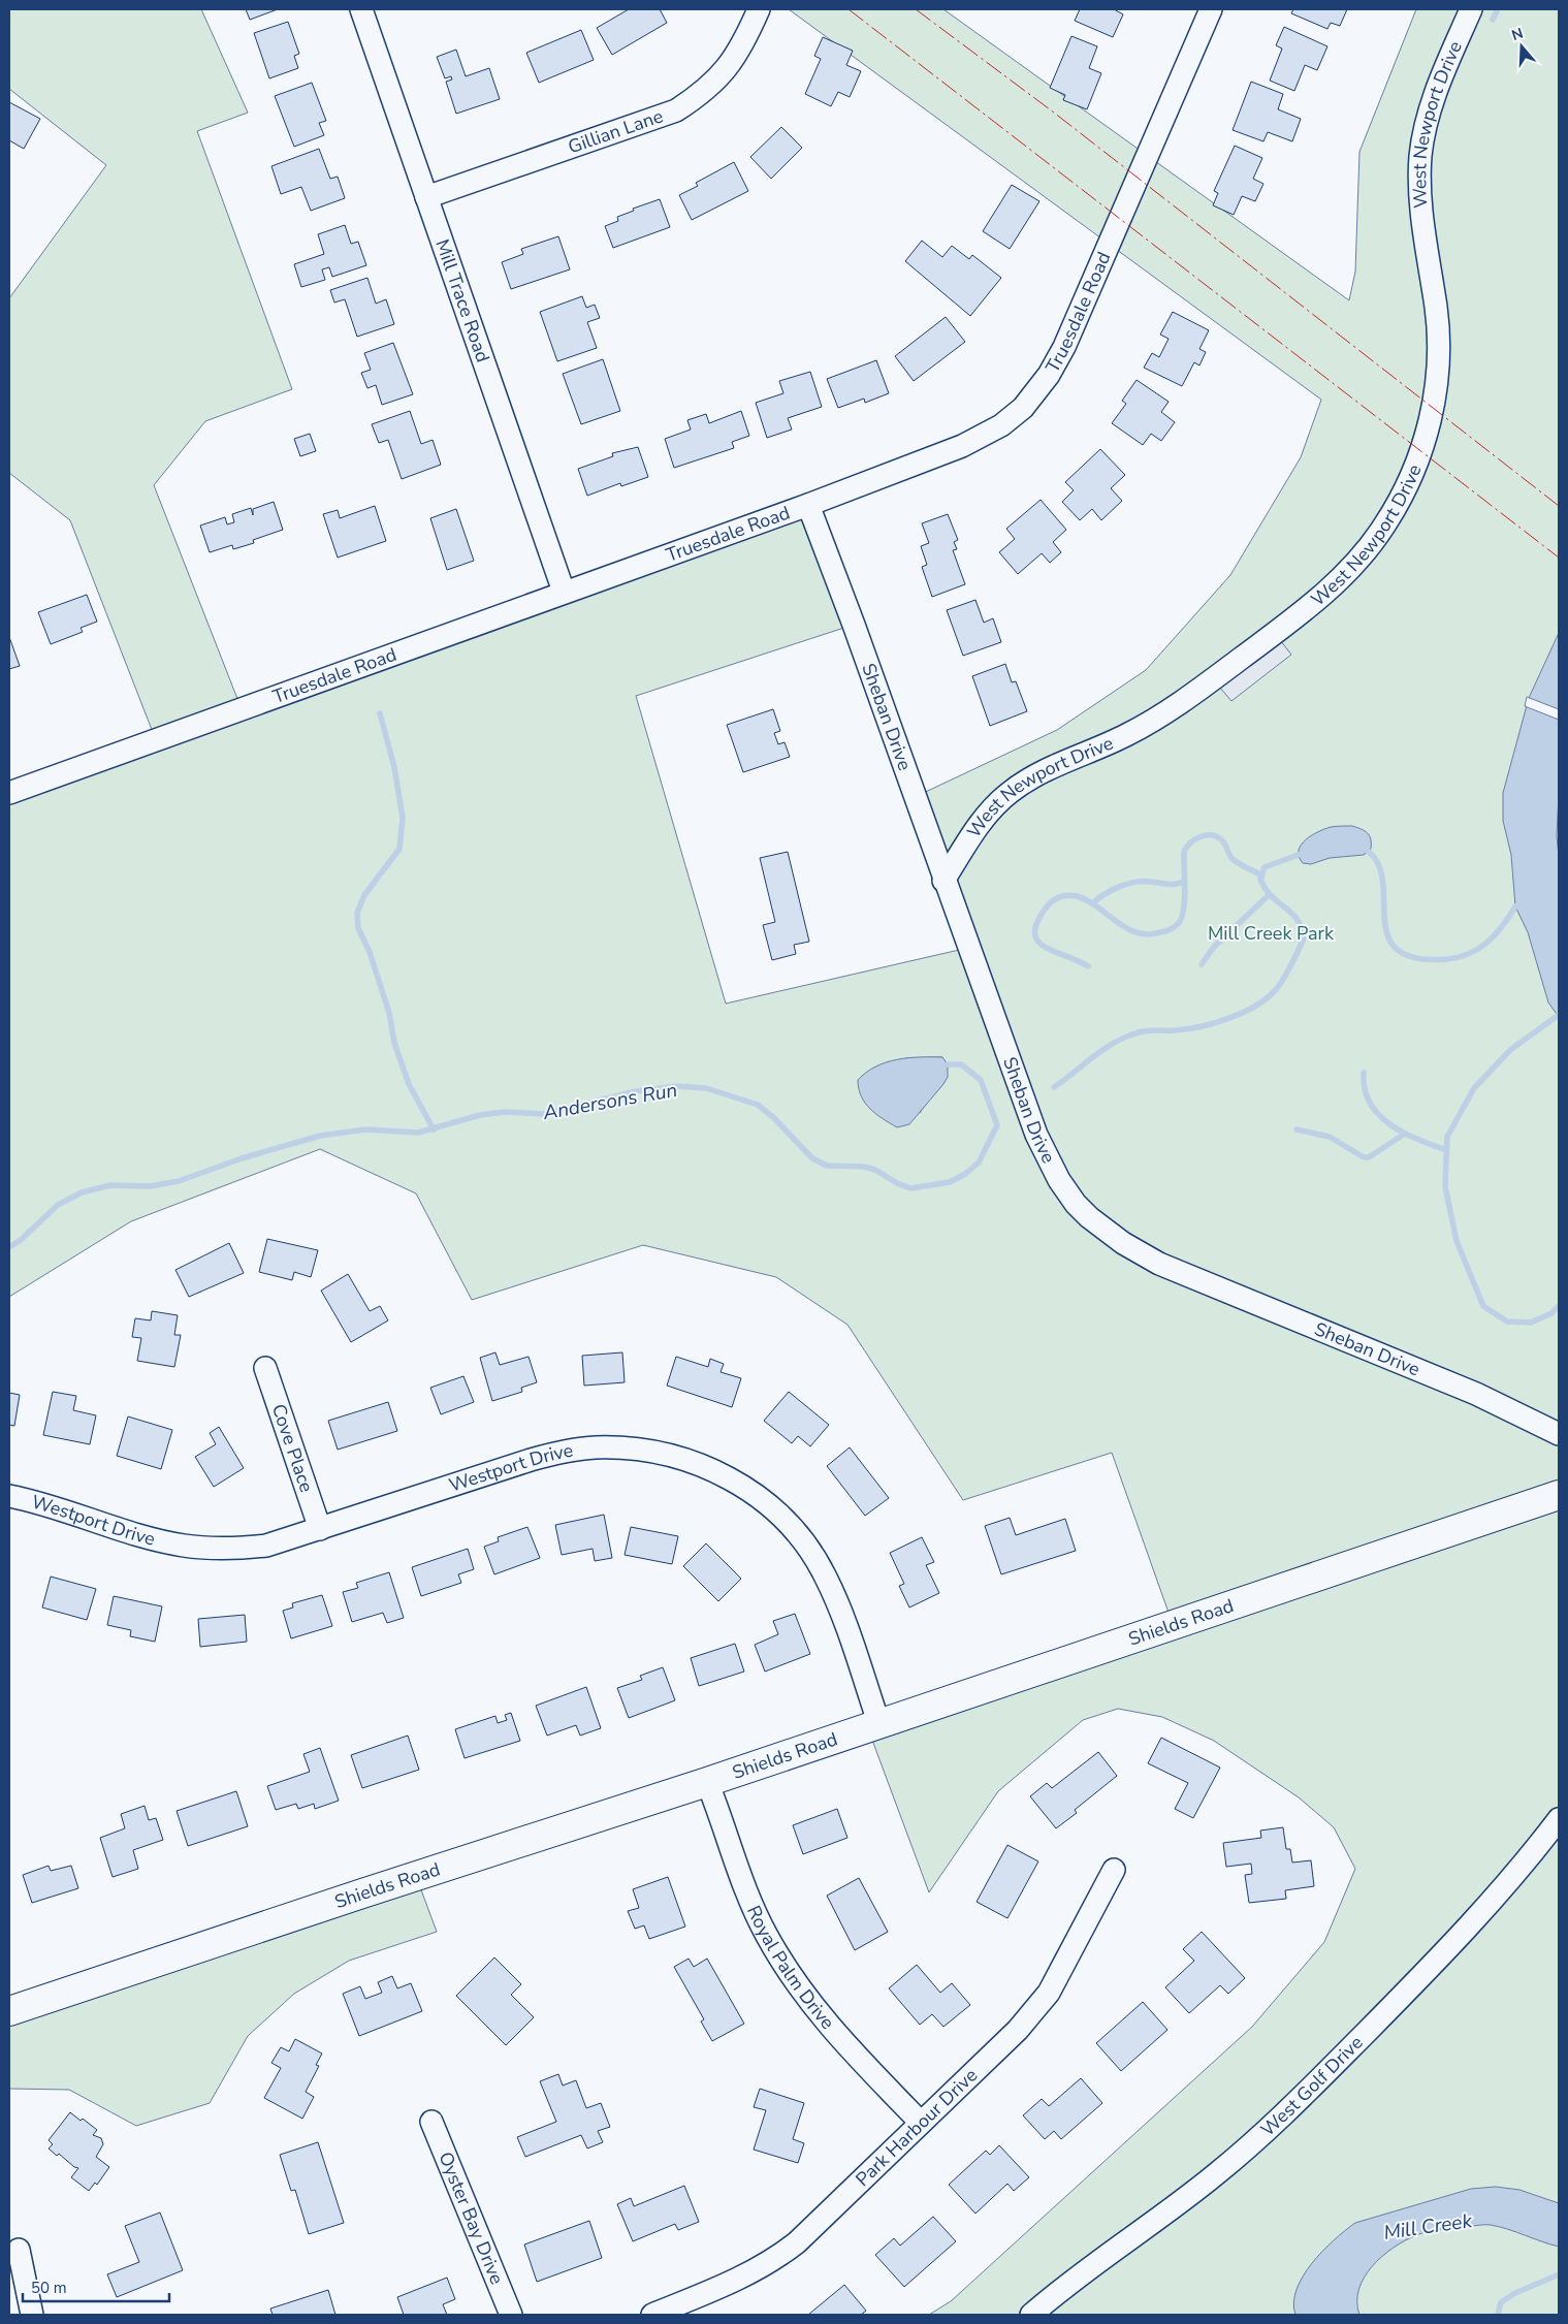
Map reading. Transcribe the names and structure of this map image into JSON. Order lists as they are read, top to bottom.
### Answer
{
  "streets": {
    "main road": ["Shields Road"],
    "street": [
      "West Newport Drive",
      "Gillian Lane",
      "Mill Trace Road",
      "Truesdale Road",
      "Sheban Drive",
      "Cove Place",
      "Westport Drive",
      "Royal Palm Drive",
      "West Golf Drive",
      "Park Harbour Drive",
      "Oyster Bay Drive"
    ]
  },
  "crossings": [
    ["West Newport Drive", "Sheban Drive"],
    ["Gillian Lane", "Mill Trace Road"],
    ["Mill Trace Road", "Truesdale Road"],
    ["Truesdale Road", "Sheban Drive"],
    ["Cove Place", "Westport Drive"],
    ["Westport Drive", "Shields Road"],
    ["Shields Road", "Royal Palm Drive"],
    ["Royal Palm Drive", "Park Harbour Drive"]
  ],
  "water": ["Andersons Run", "Mill Creek"],
  "parks": ["Mill Creek Park"],
  "scale_bar": "50 m",
  "north": "top"
}
